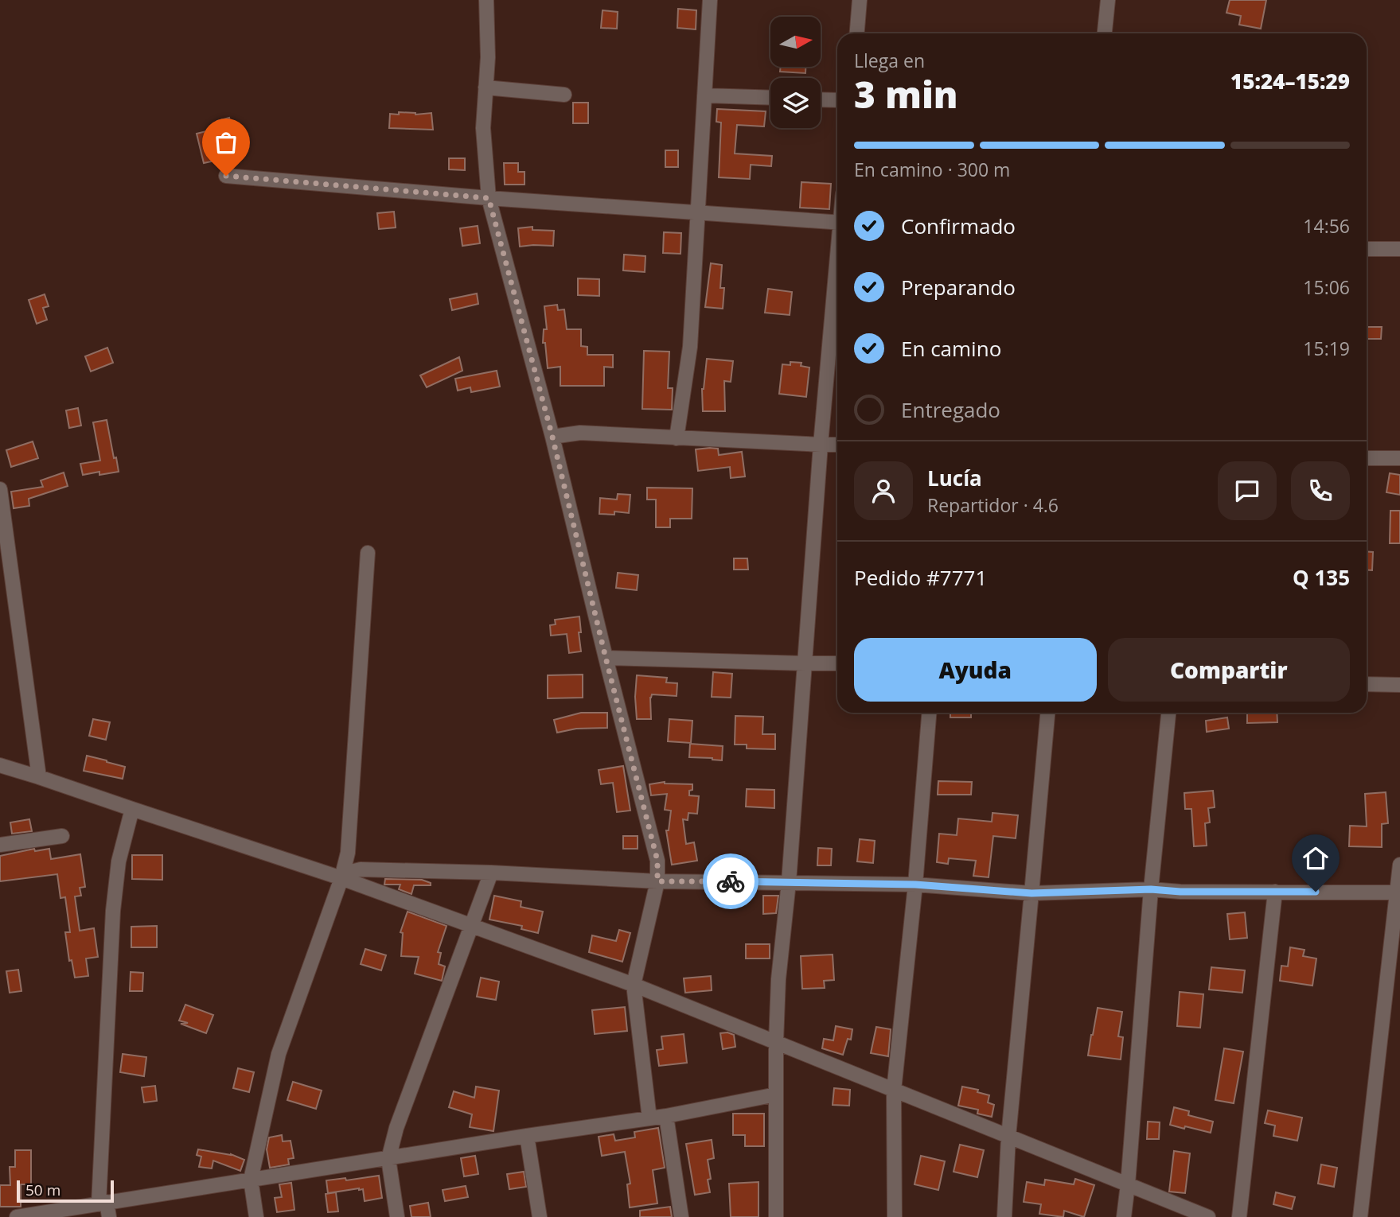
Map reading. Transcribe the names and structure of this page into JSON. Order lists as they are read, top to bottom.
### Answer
{
  "scale_bar": "50 m",
  "north": "right",
  "page": {
    "heading": ["3 min", "Llega en", "15:24–15:29"],
    "panel": [
      "Lucía",
      "Repartidor · 4.6",
      "Pedido #7771",
      "Q 135"
    ],
    "bar": "En camino · 300 m",
    "list": [
      ["Confirmado", "14:56"],
      ["Preparando", "15:06"],
      ["En camino", "15:19"],
      "Entregado"
    ],
    "buttons": ["Ayuda", "Compartir"],
    "scale": "50 m"
  }
}
